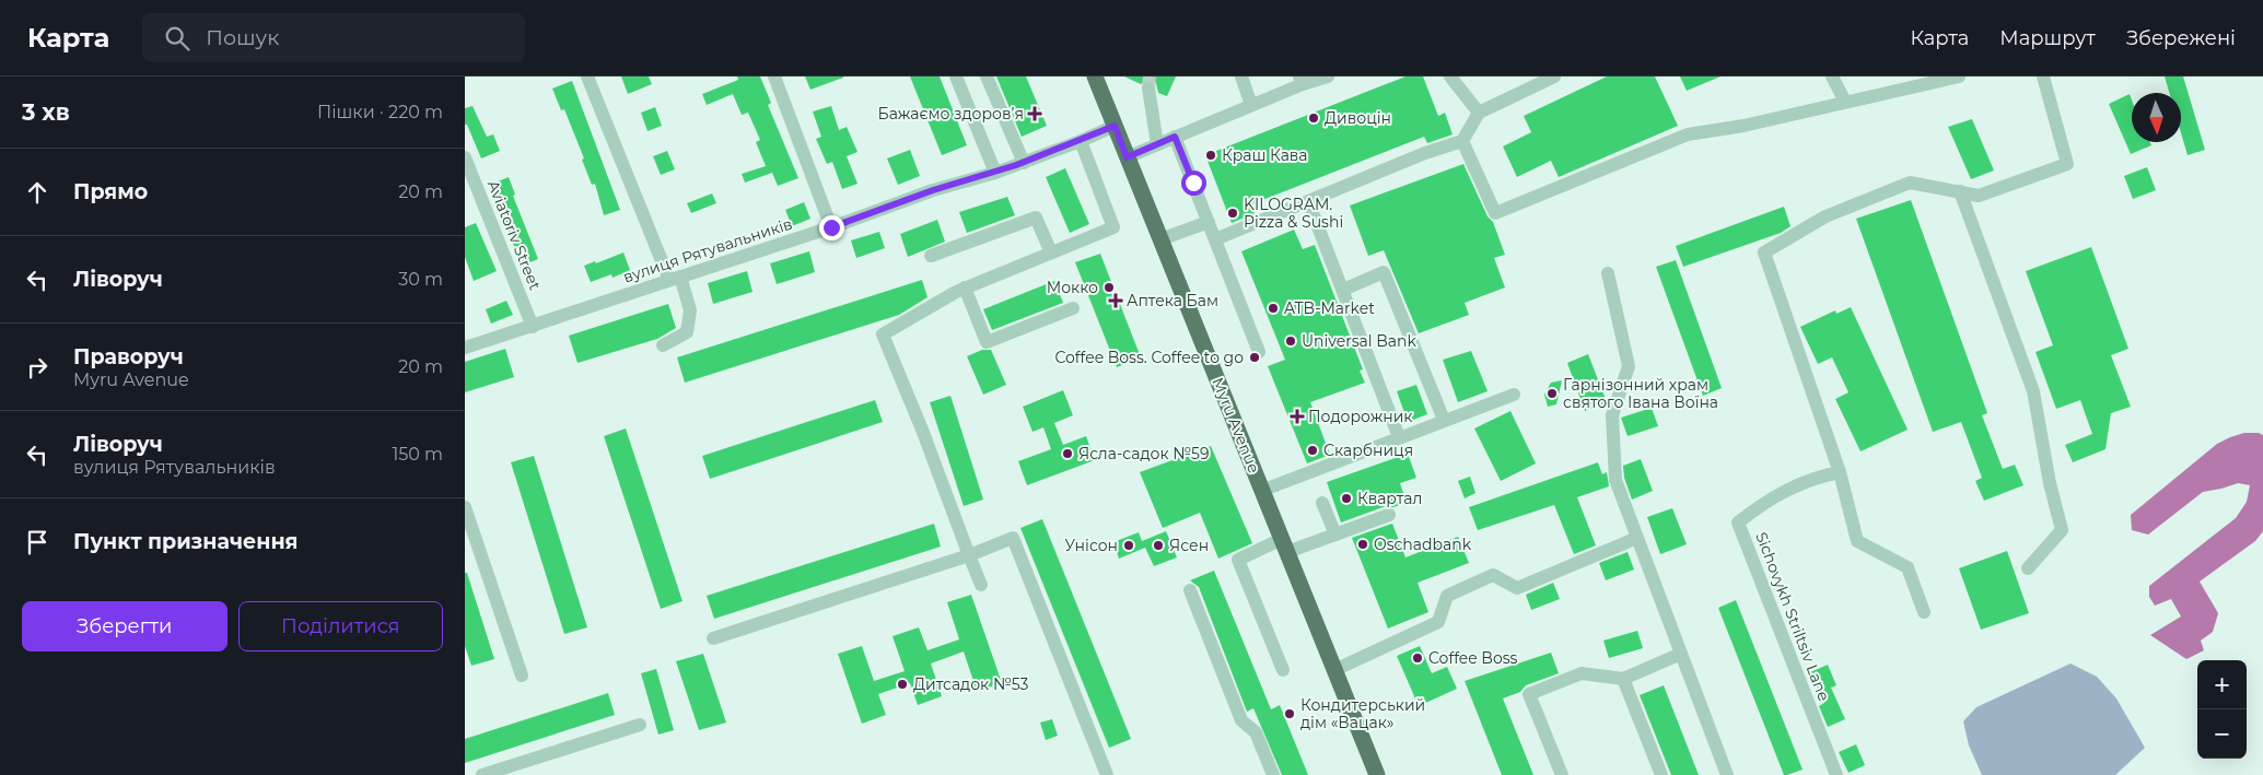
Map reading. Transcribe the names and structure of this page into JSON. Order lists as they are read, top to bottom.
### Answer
{
  "streets": {
    "main road": ["Myru Avenue"],
    "street": ["Aviatoriv Street", "вулиця Рятувальників", "Sichovykh Striltsiv Lane"]
  },
  "crossings": [
    ["Aviatoriv Street", "вулиця Рятувальників"],
    ["вулиця Рятувальників", "Myru Avenue"]
  ],
  "places": {
    "health": ["Бажаємо здоров’я", "Аптека Бам", "Подорожник"],
    "other": [
      "Дивоцін",
      "Краш Кава",
      "KILOGRAM. Pizza & Sushi",
      "Мокко",
      "ATB-Market",
      "Universal Bank",
      "Coffee Boss. Coffee to go",
      "Гарнізонний храм святого Івана Воїна",
      "Скарбниця",
      "Ясла-садок №59",
      "Квартал",
      "Oschadbank",
      "Унісон",
      "Ясен",
      "Coffee Boss",
      "Дитсадок №53",
      "Кондитерський дім «Вацак»"
    ]
  },
  "north": "bottom",
  "page": {
    "header": "Карта",
    "search": "Пошук",
    "nav": ["Карта", "Маршрут", "Збережені"],
    "heading": ["3 хв", "Пішки · 220 m"],
    "list": [
      ["Прямо", "20 m"],
      ["Ліворуч", "30 m"],
      ["Праворуч", "Myru Avenue", "20 m"],
      ["Ліворуч", "вулиця Рятувальників", "150 m"],
      "Пункт призначення"
    ],
    "buttons": ["Зберегти", "Поділитися"],
    "map_buttons": ["+", "−"]
  }
}
